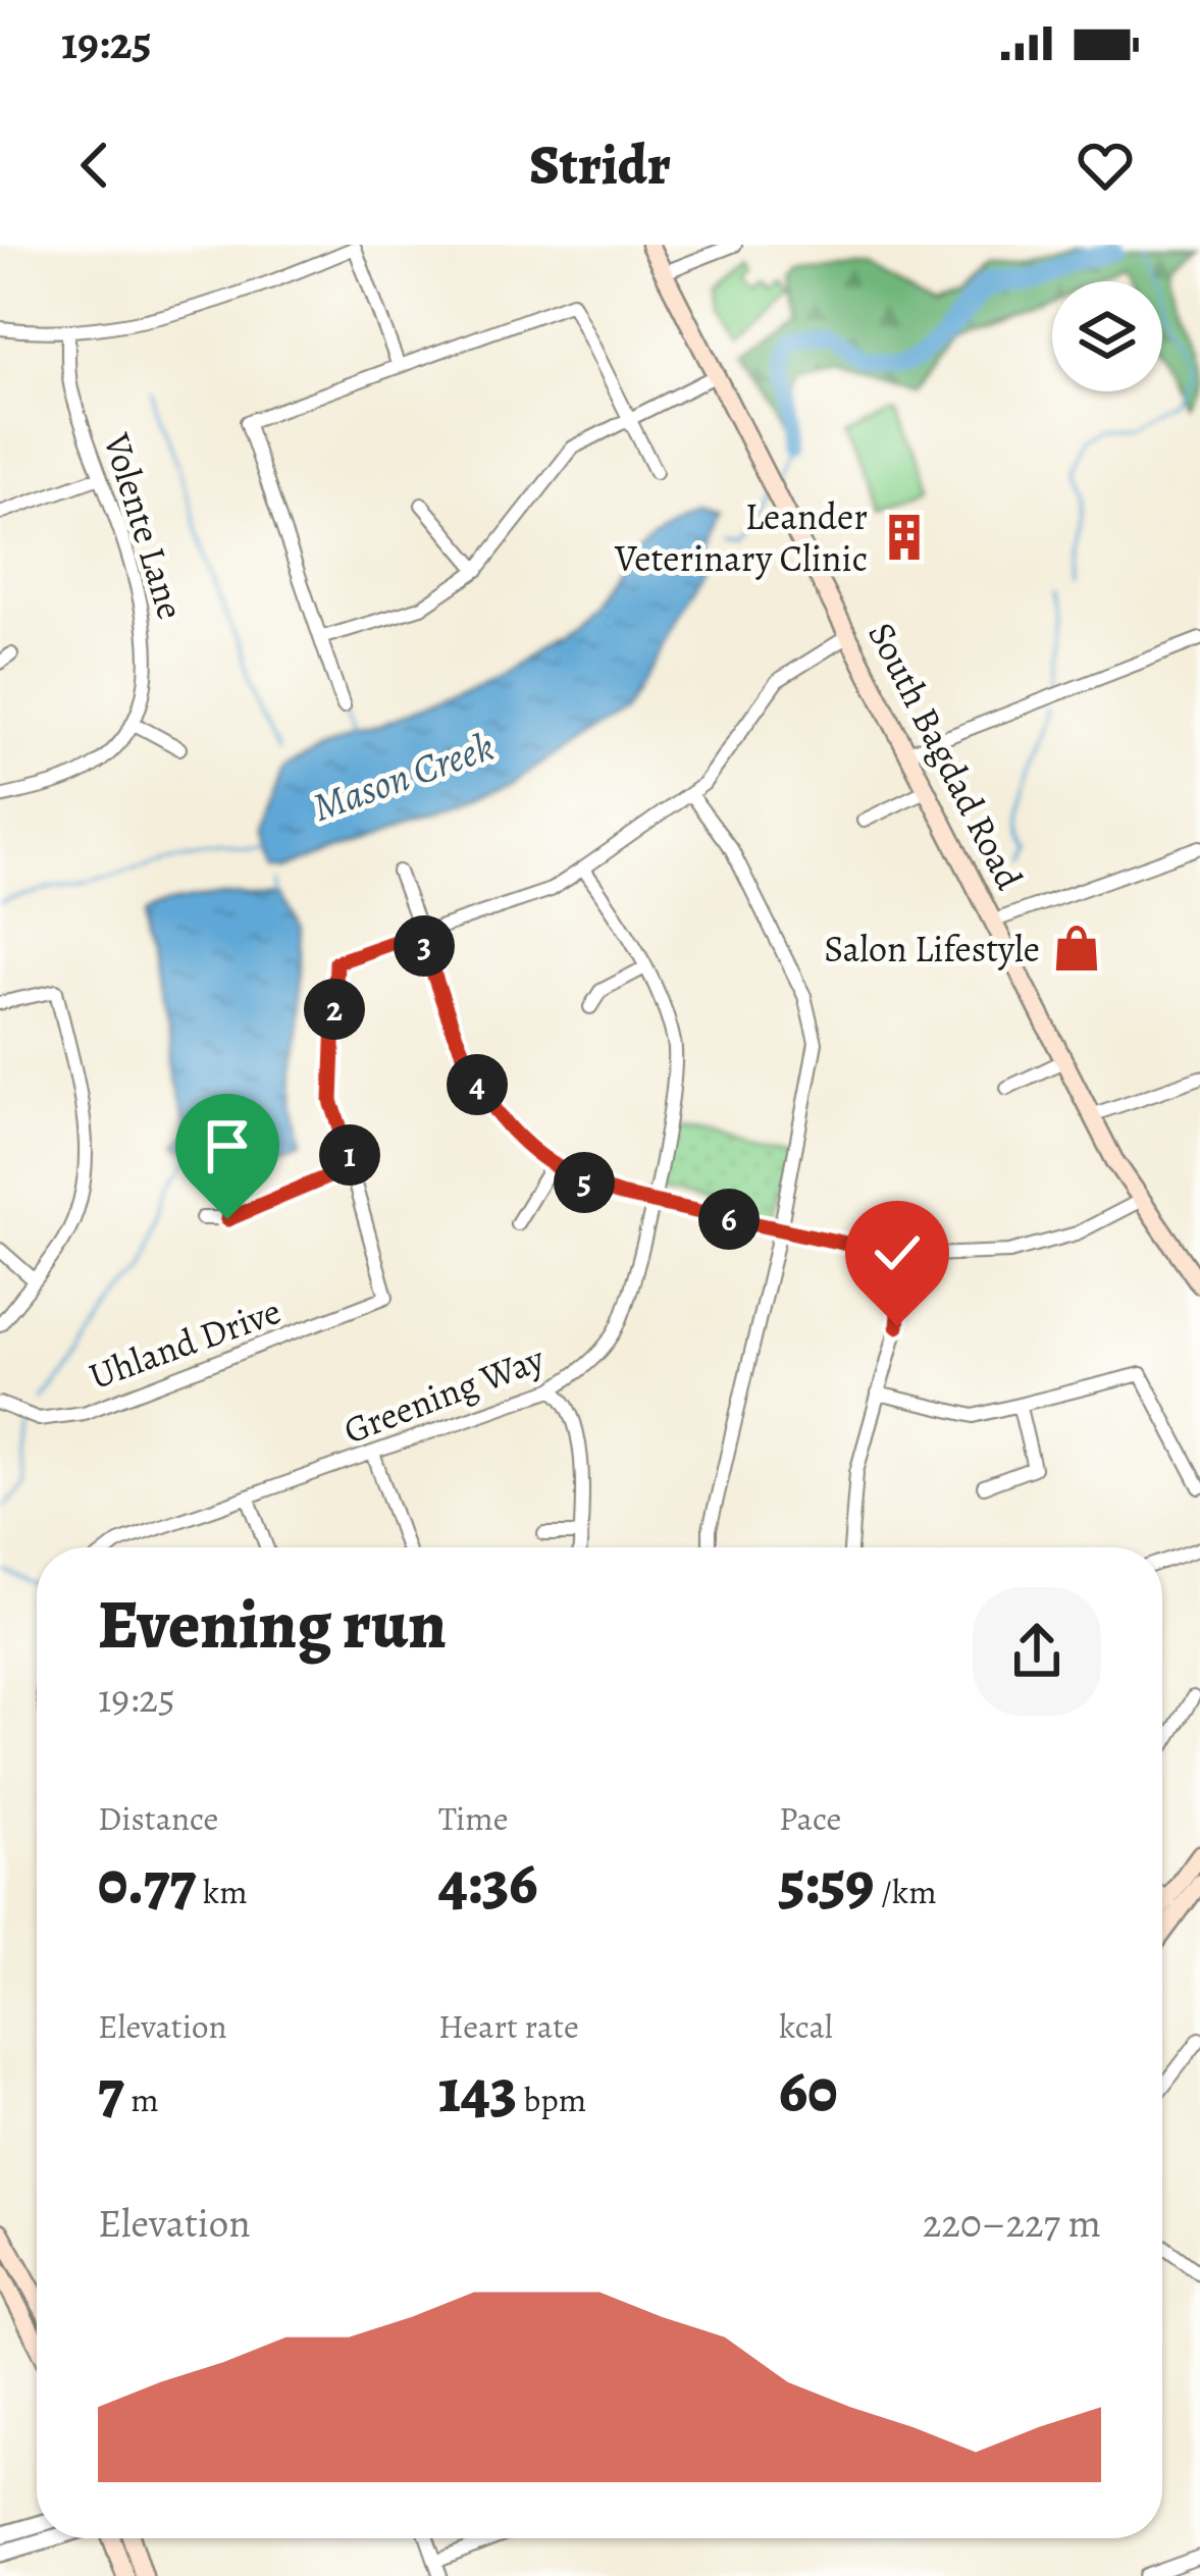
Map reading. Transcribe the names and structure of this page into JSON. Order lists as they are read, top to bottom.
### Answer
{
  "streets": {
    "main road": ["South Bagdad Road"],
    "street": ["Volente Lane", "Uhland Drive", "Greening Way"]
  },
  "water": ["Mason Creek"],
  "places": {
    "building": ["Leander Veterinary Clinic"],
    "shop": ["Salon Lifestyle"]
  },
  "page": {
    "status": "19:25",
    "header": "Stridr",
    "pins": [
      "3",
      "2",
      "4",
      "1",
      "5",
      "6"
    ],
    "heading": ["Evening run", "19:25"],
    "stats": [
      ["Distance", "0.77 km"],
      ["Time", "4:36"],
      ["Pace", "5:59 /km"],
      ["Elevation", "7 m"],
      ["Heart rate", "143 bpm"],
      ["kcal", "60"]
    ],
    "chart": ["Elevation", "220–227 m"]
  }
}
